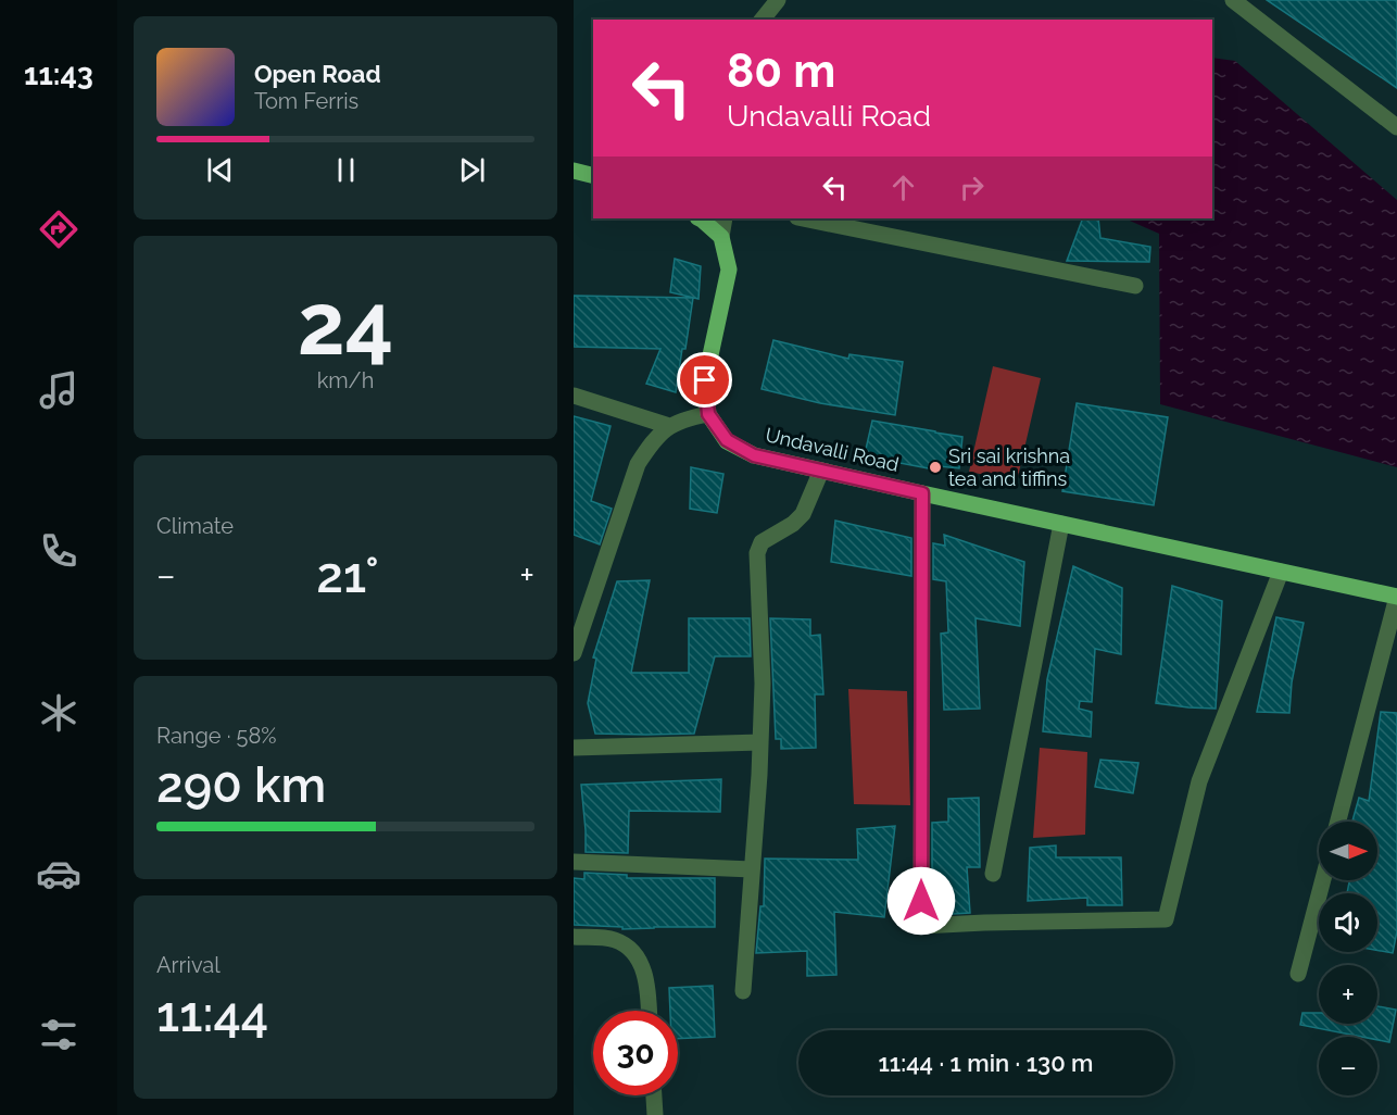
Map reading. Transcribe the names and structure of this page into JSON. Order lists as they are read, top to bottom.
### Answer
{
  "streets": {
    "main road": ["Undavalli Road"]
  },
  "places": ["Sri sai krishna tea and tiffins"],
  "north": "right",
  "page": {
    "tabs": "11:43",
    "turn": ["80 m", "Undavalli Road"],
    "song": ["Open Road", "Tom Ferris"],
    "tile": [
      ["24", "km/h"],
      "Climate",
      ["Range · 58%", "290 km"],
      ["Arrival", "11:44"]
    ],
    "heat": ["−", "21°", "+"],
    "map_buttons": ["+", "−"],
    "limit": "30",
    "trip": "11:44 · 1 min · 130 m"
  }
}
